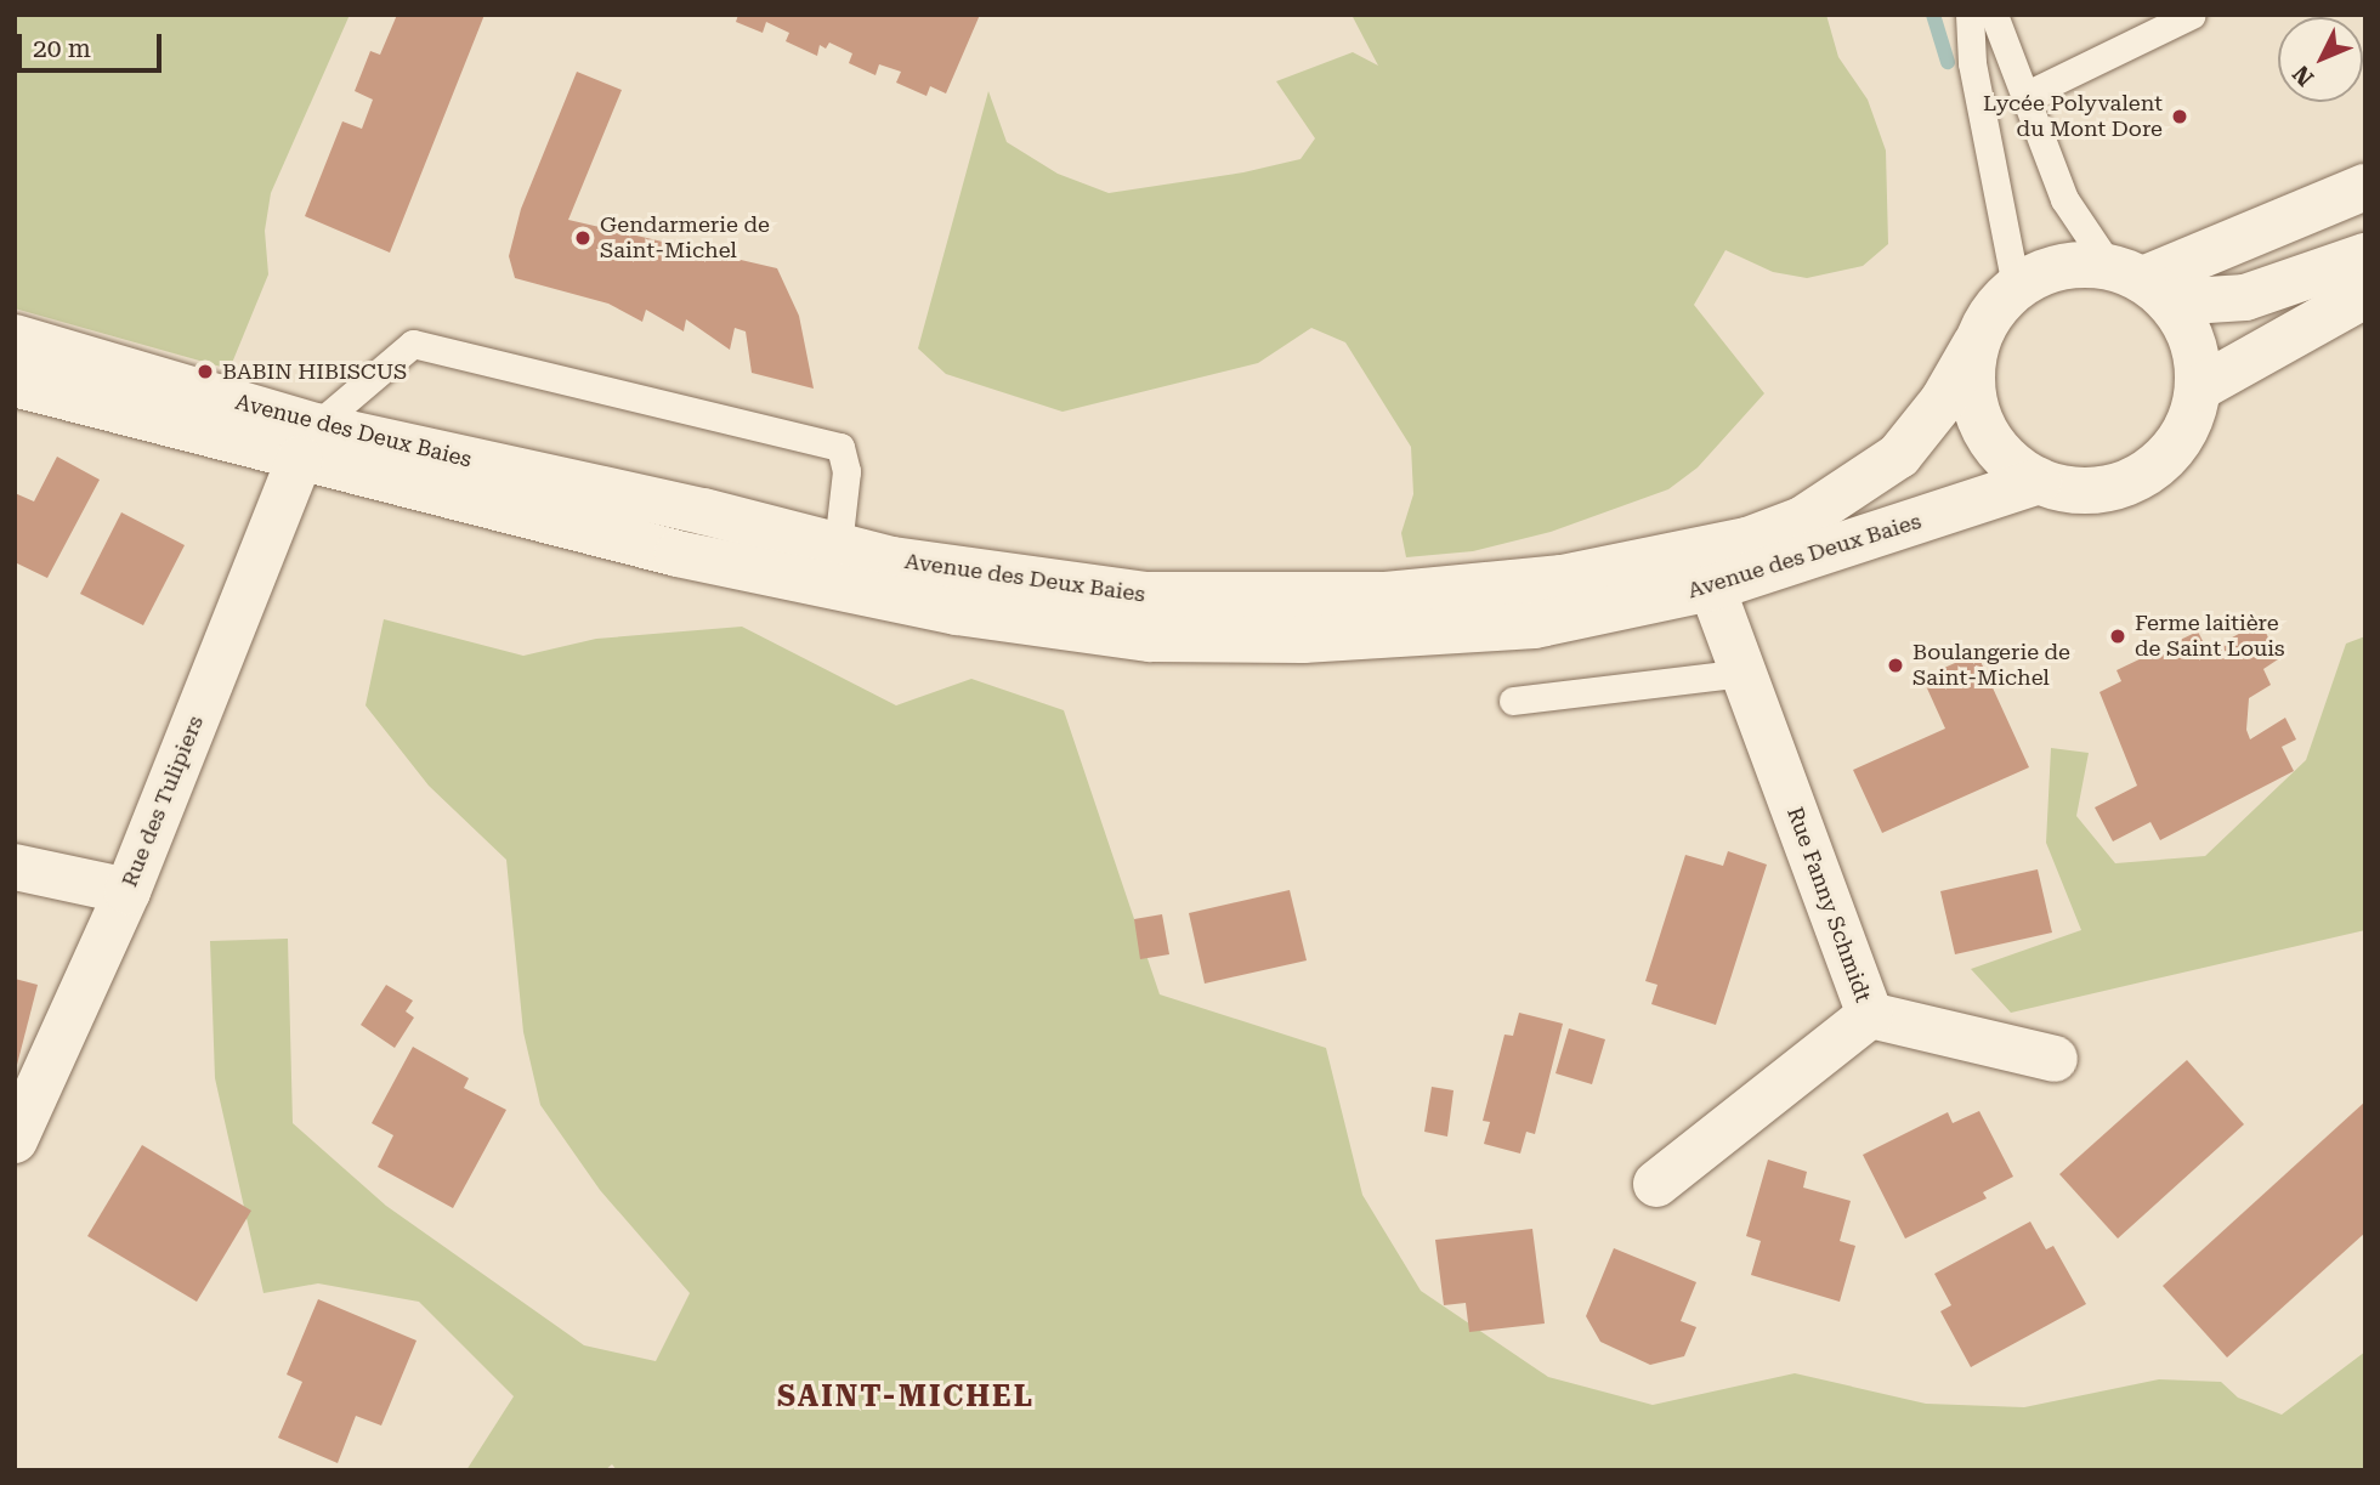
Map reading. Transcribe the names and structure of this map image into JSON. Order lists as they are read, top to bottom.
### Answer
{
  "streets": {
    "main road": ["Avenue des Deux Baies", "Rue des Tulipiers", "Rue Fanny Schmidt"]
  },
  "crossings": [
    ["Avenue des Deux Baies", "Rue des Tulipiers"],
    ["Avenue des Deux Baies", "Rue Fanny Schmidt"]
  ],
  "districts": ["SAINT-MICHEL"],
  "places": [
    "Lycée Polyvalent du Mont Dore",
    "Gendarmerie de Saint-Michel",
    "BABIN HIBISCUS",
    "Ferme laitière de Saint Louis",
    "Boulangerie de Saint-Michel"
  ],
  "scale_bar": "20 m",
  "north": "bottom left"
}
